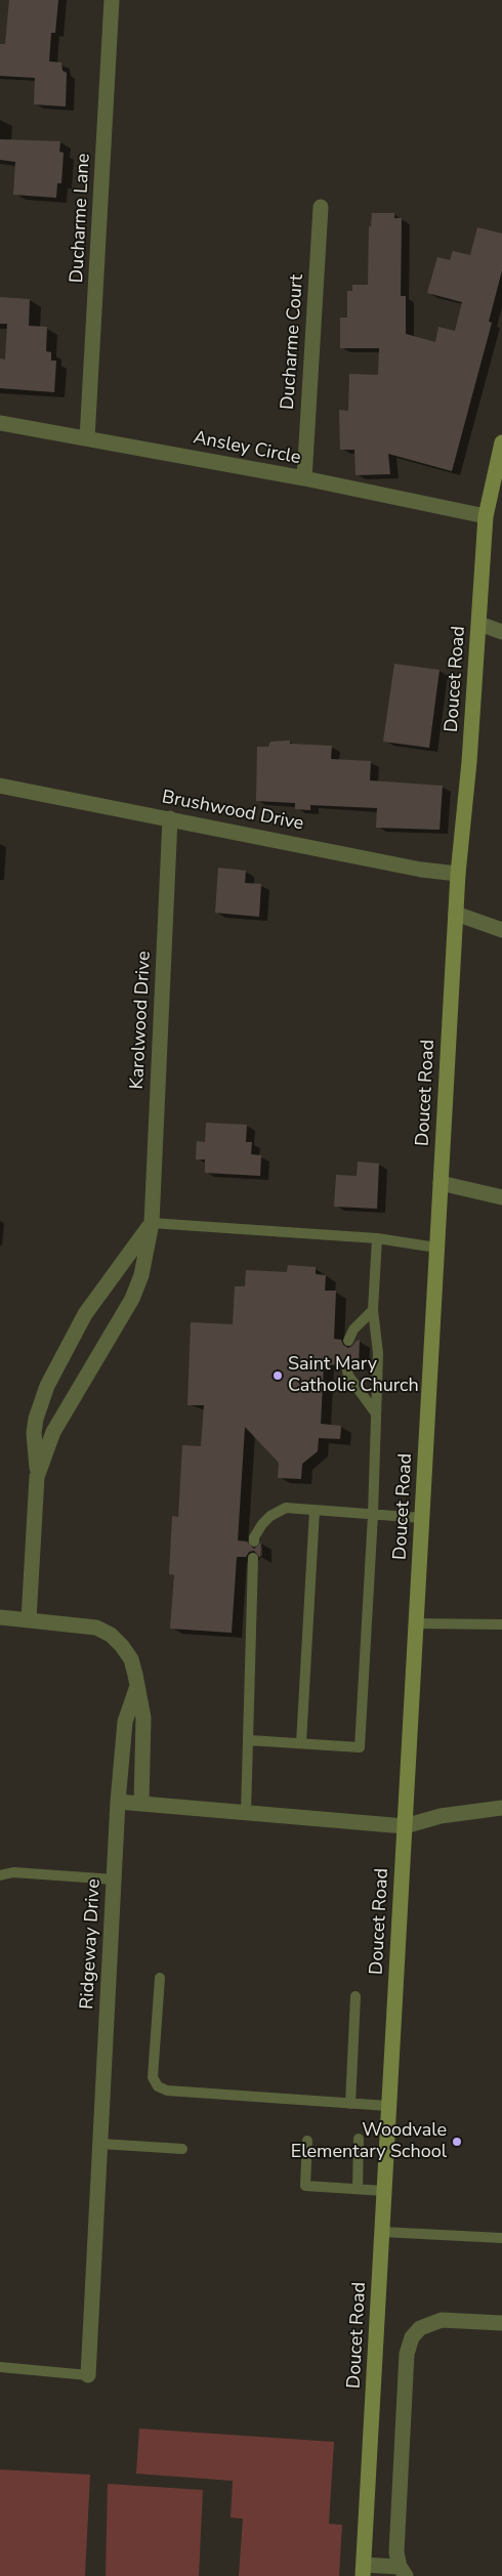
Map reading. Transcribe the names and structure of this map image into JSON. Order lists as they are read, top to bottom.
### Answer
{
  "streets": {
    "street": [
      "Ducharme Lane",
      "Ducharme Court",
      "Ansley Circle",
      "Doucet Road",
      "Brushwood Drive",
      "Karolwood Drive",
      "Ridgeway Drive"
    ]
  },
  "crossings": [
    ["Ducharme Lane", "Ansley Circle"],
    ["Ducharme Court", "Ansley Circle"],
    ["Ansley Circle", "Doucet Road"],
    ["Doucet Road", "Brushwood Drive"],
    ["Brushwood Drive", "Karolwood Drive"]
  ],
  "places": ["Saint Mary Catholic Church", "Woodvale Elementary School"]
}
